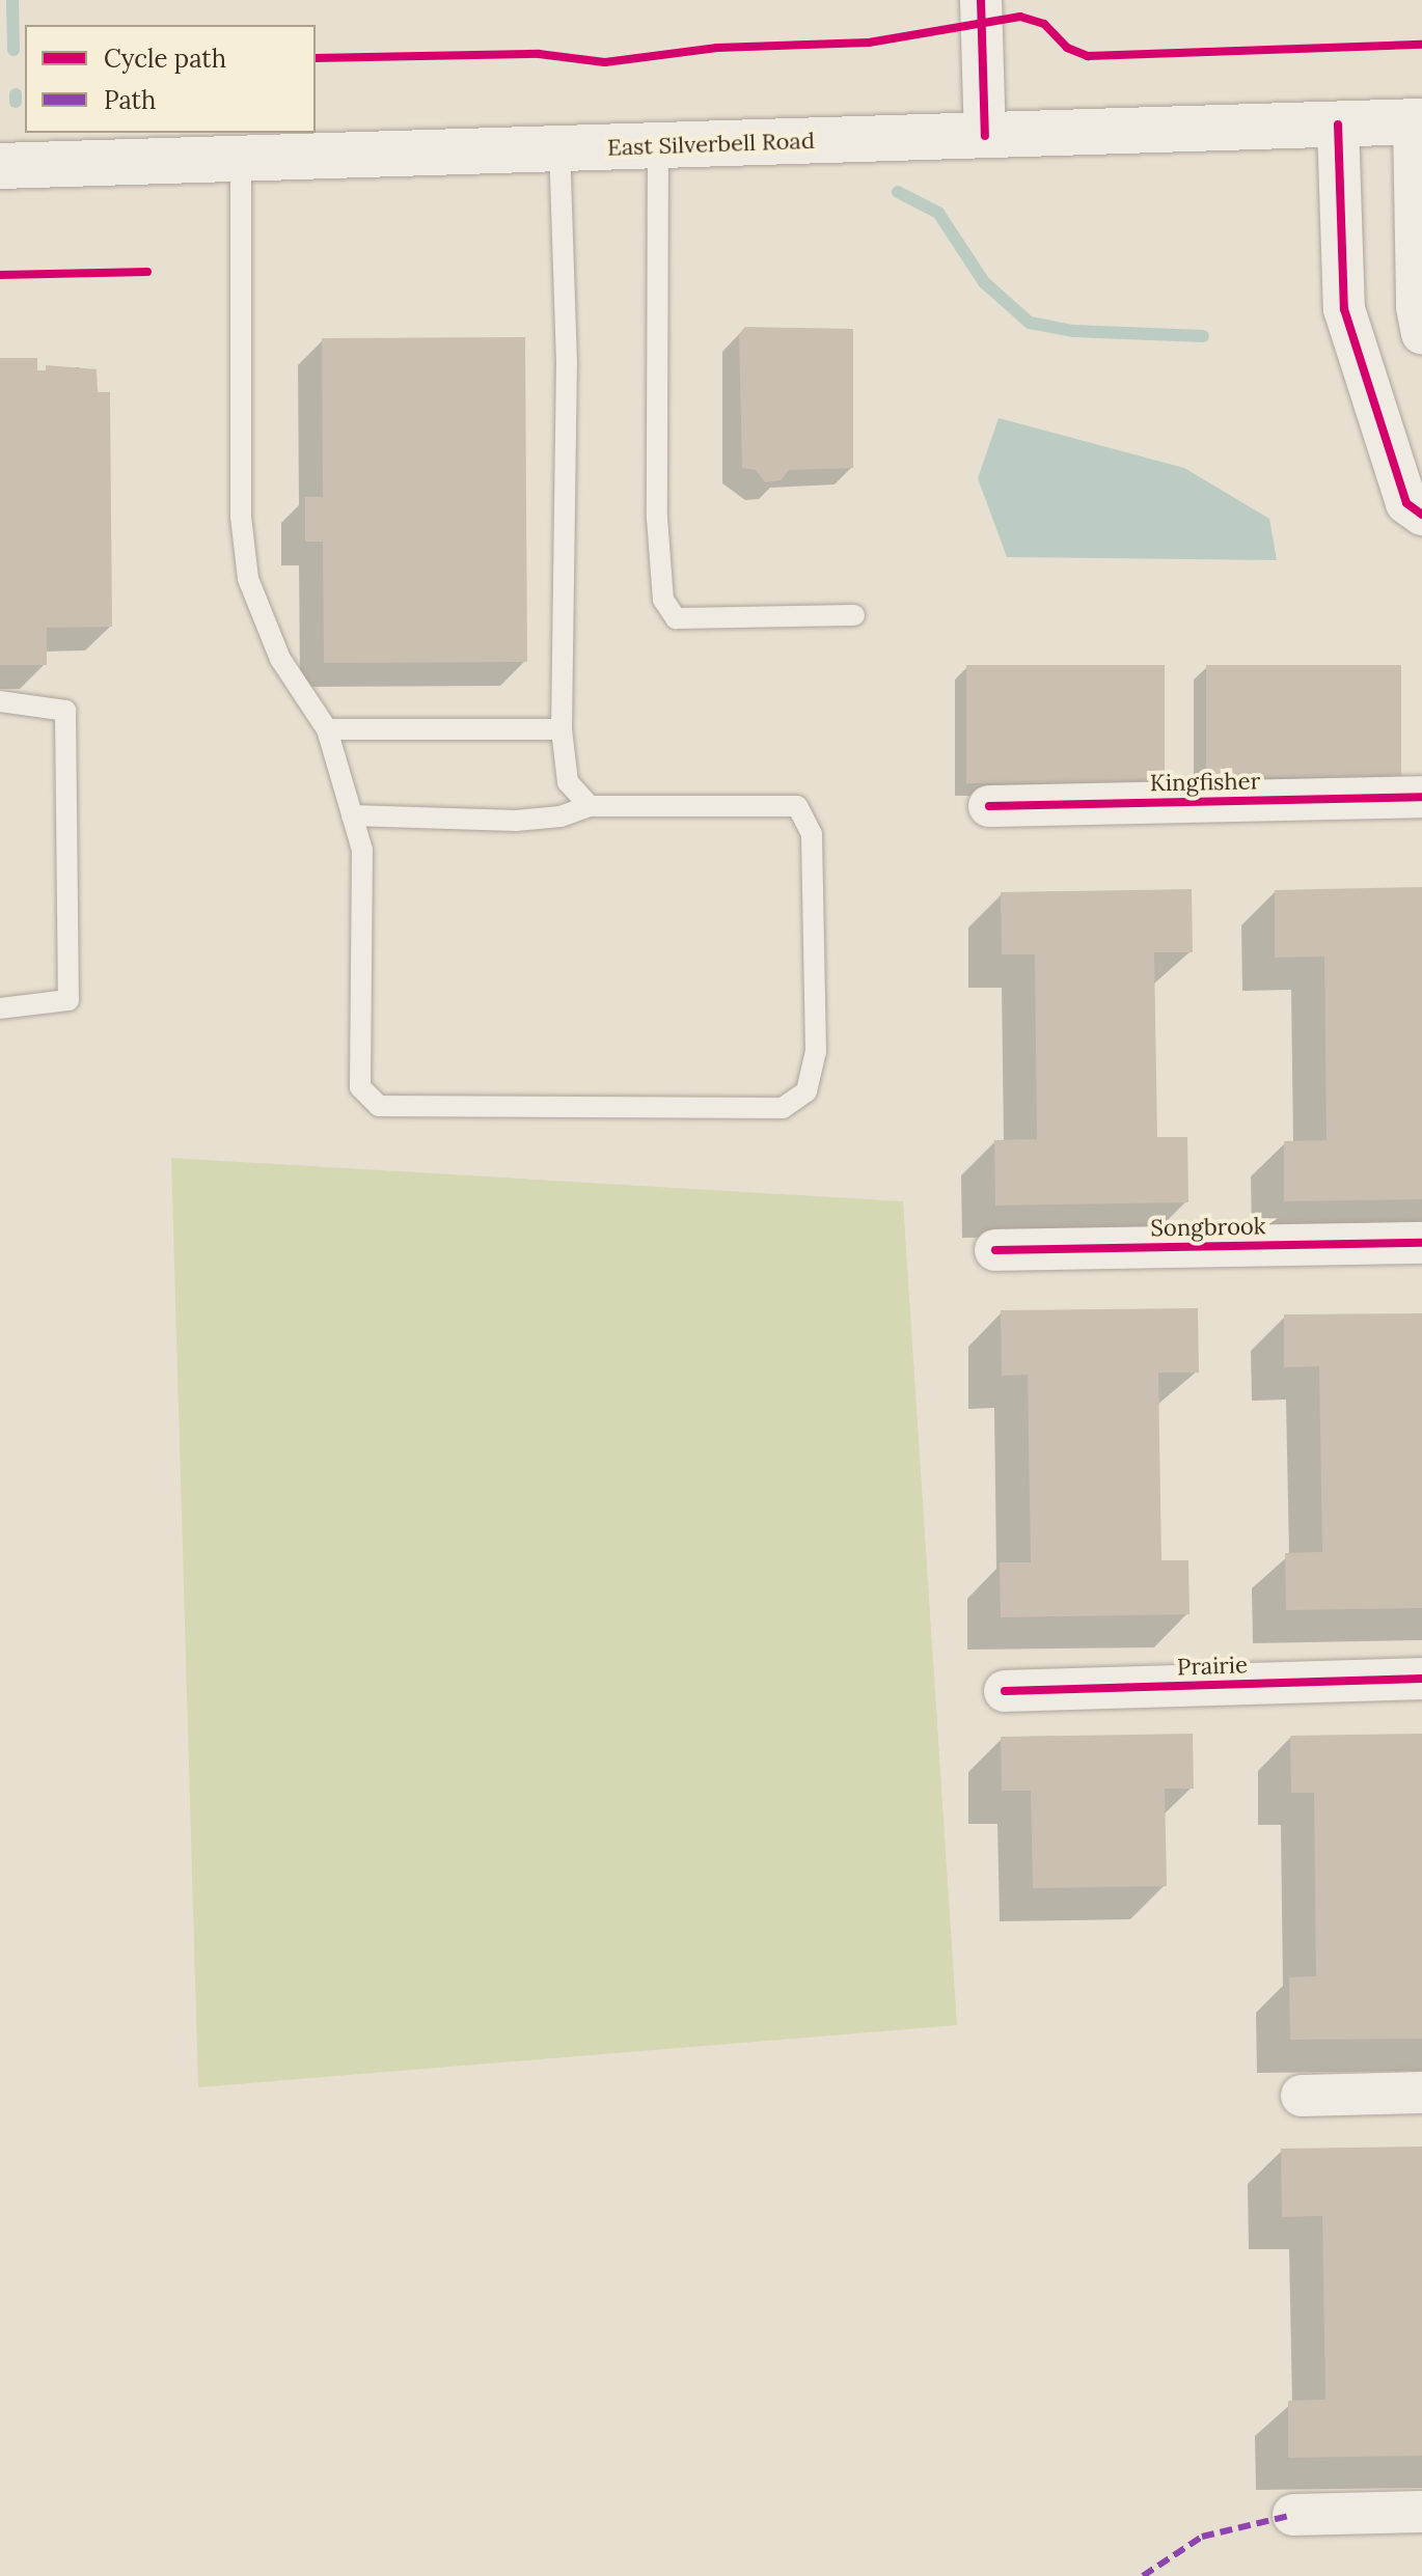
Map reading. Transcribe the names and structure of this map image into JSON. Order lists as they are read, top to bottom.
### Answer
{
  "streets": {
    "main road": ["East Silverbell Road"],
    "street": ["Kingfisher", "Songbrook", "Prairie"]
  },
  "legend": ["Cycle path", "Path"]
}
